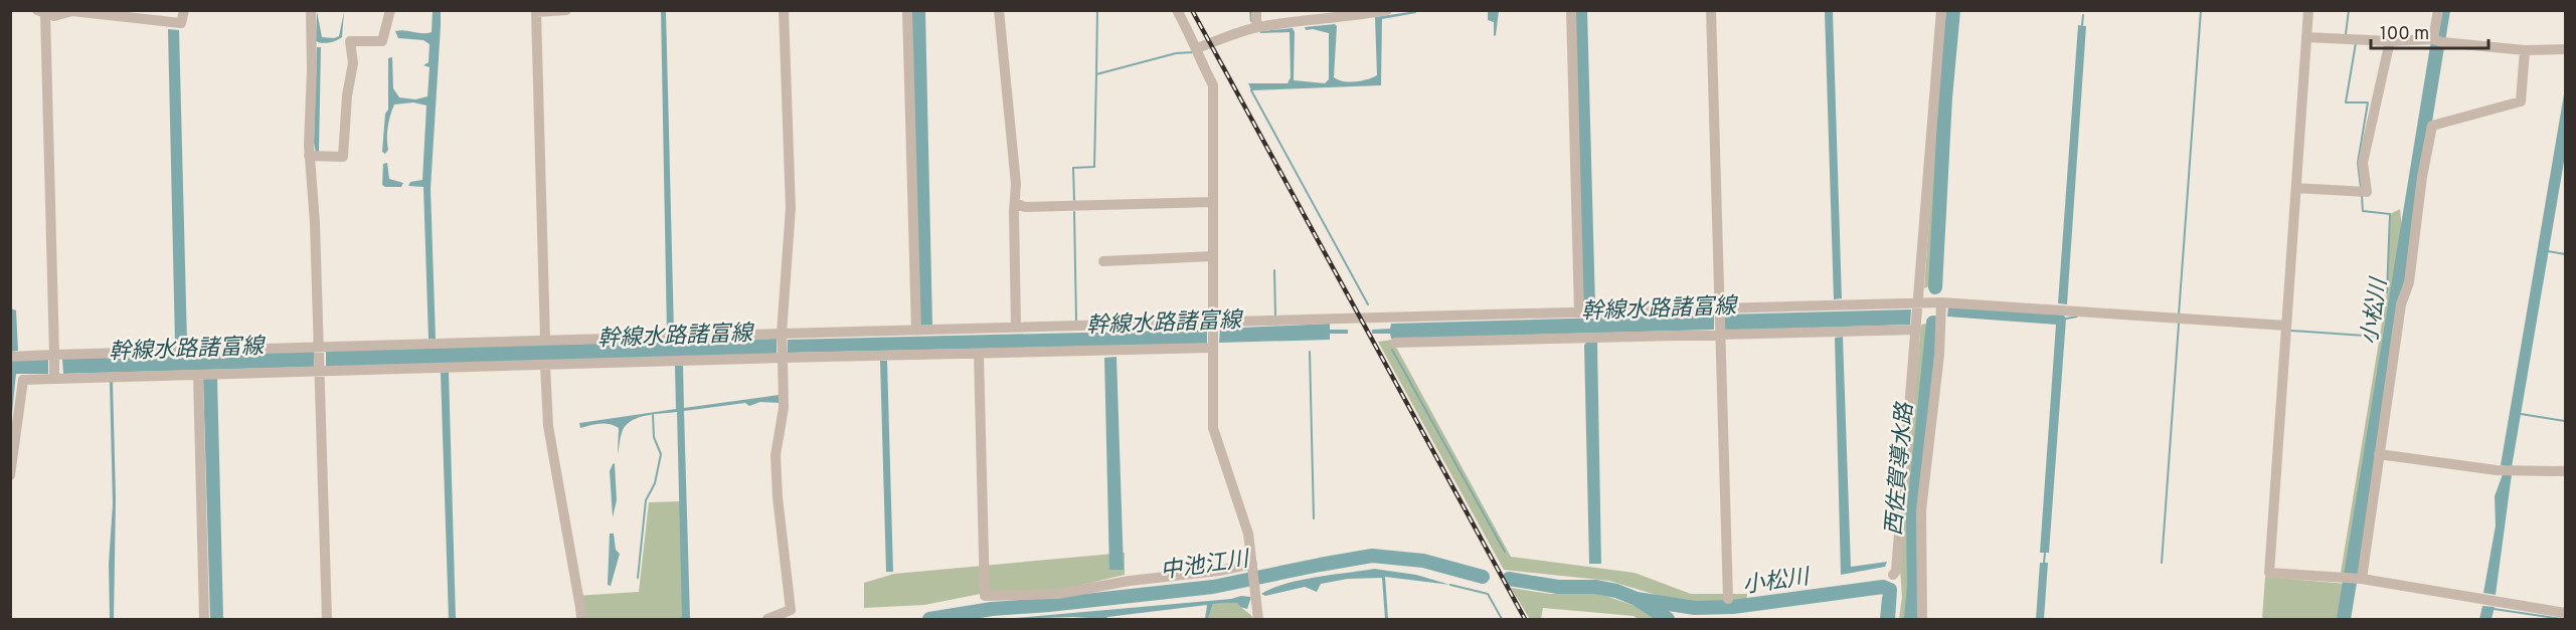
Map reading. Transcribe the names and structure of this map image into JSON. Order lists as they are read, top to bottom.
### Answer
{
  "water": [
    "幹線水路諸富線",
    "小松川",
    "西佐賀導水路",
    "中池江川"
  ],
  "scale_bar": "100 m"
}
